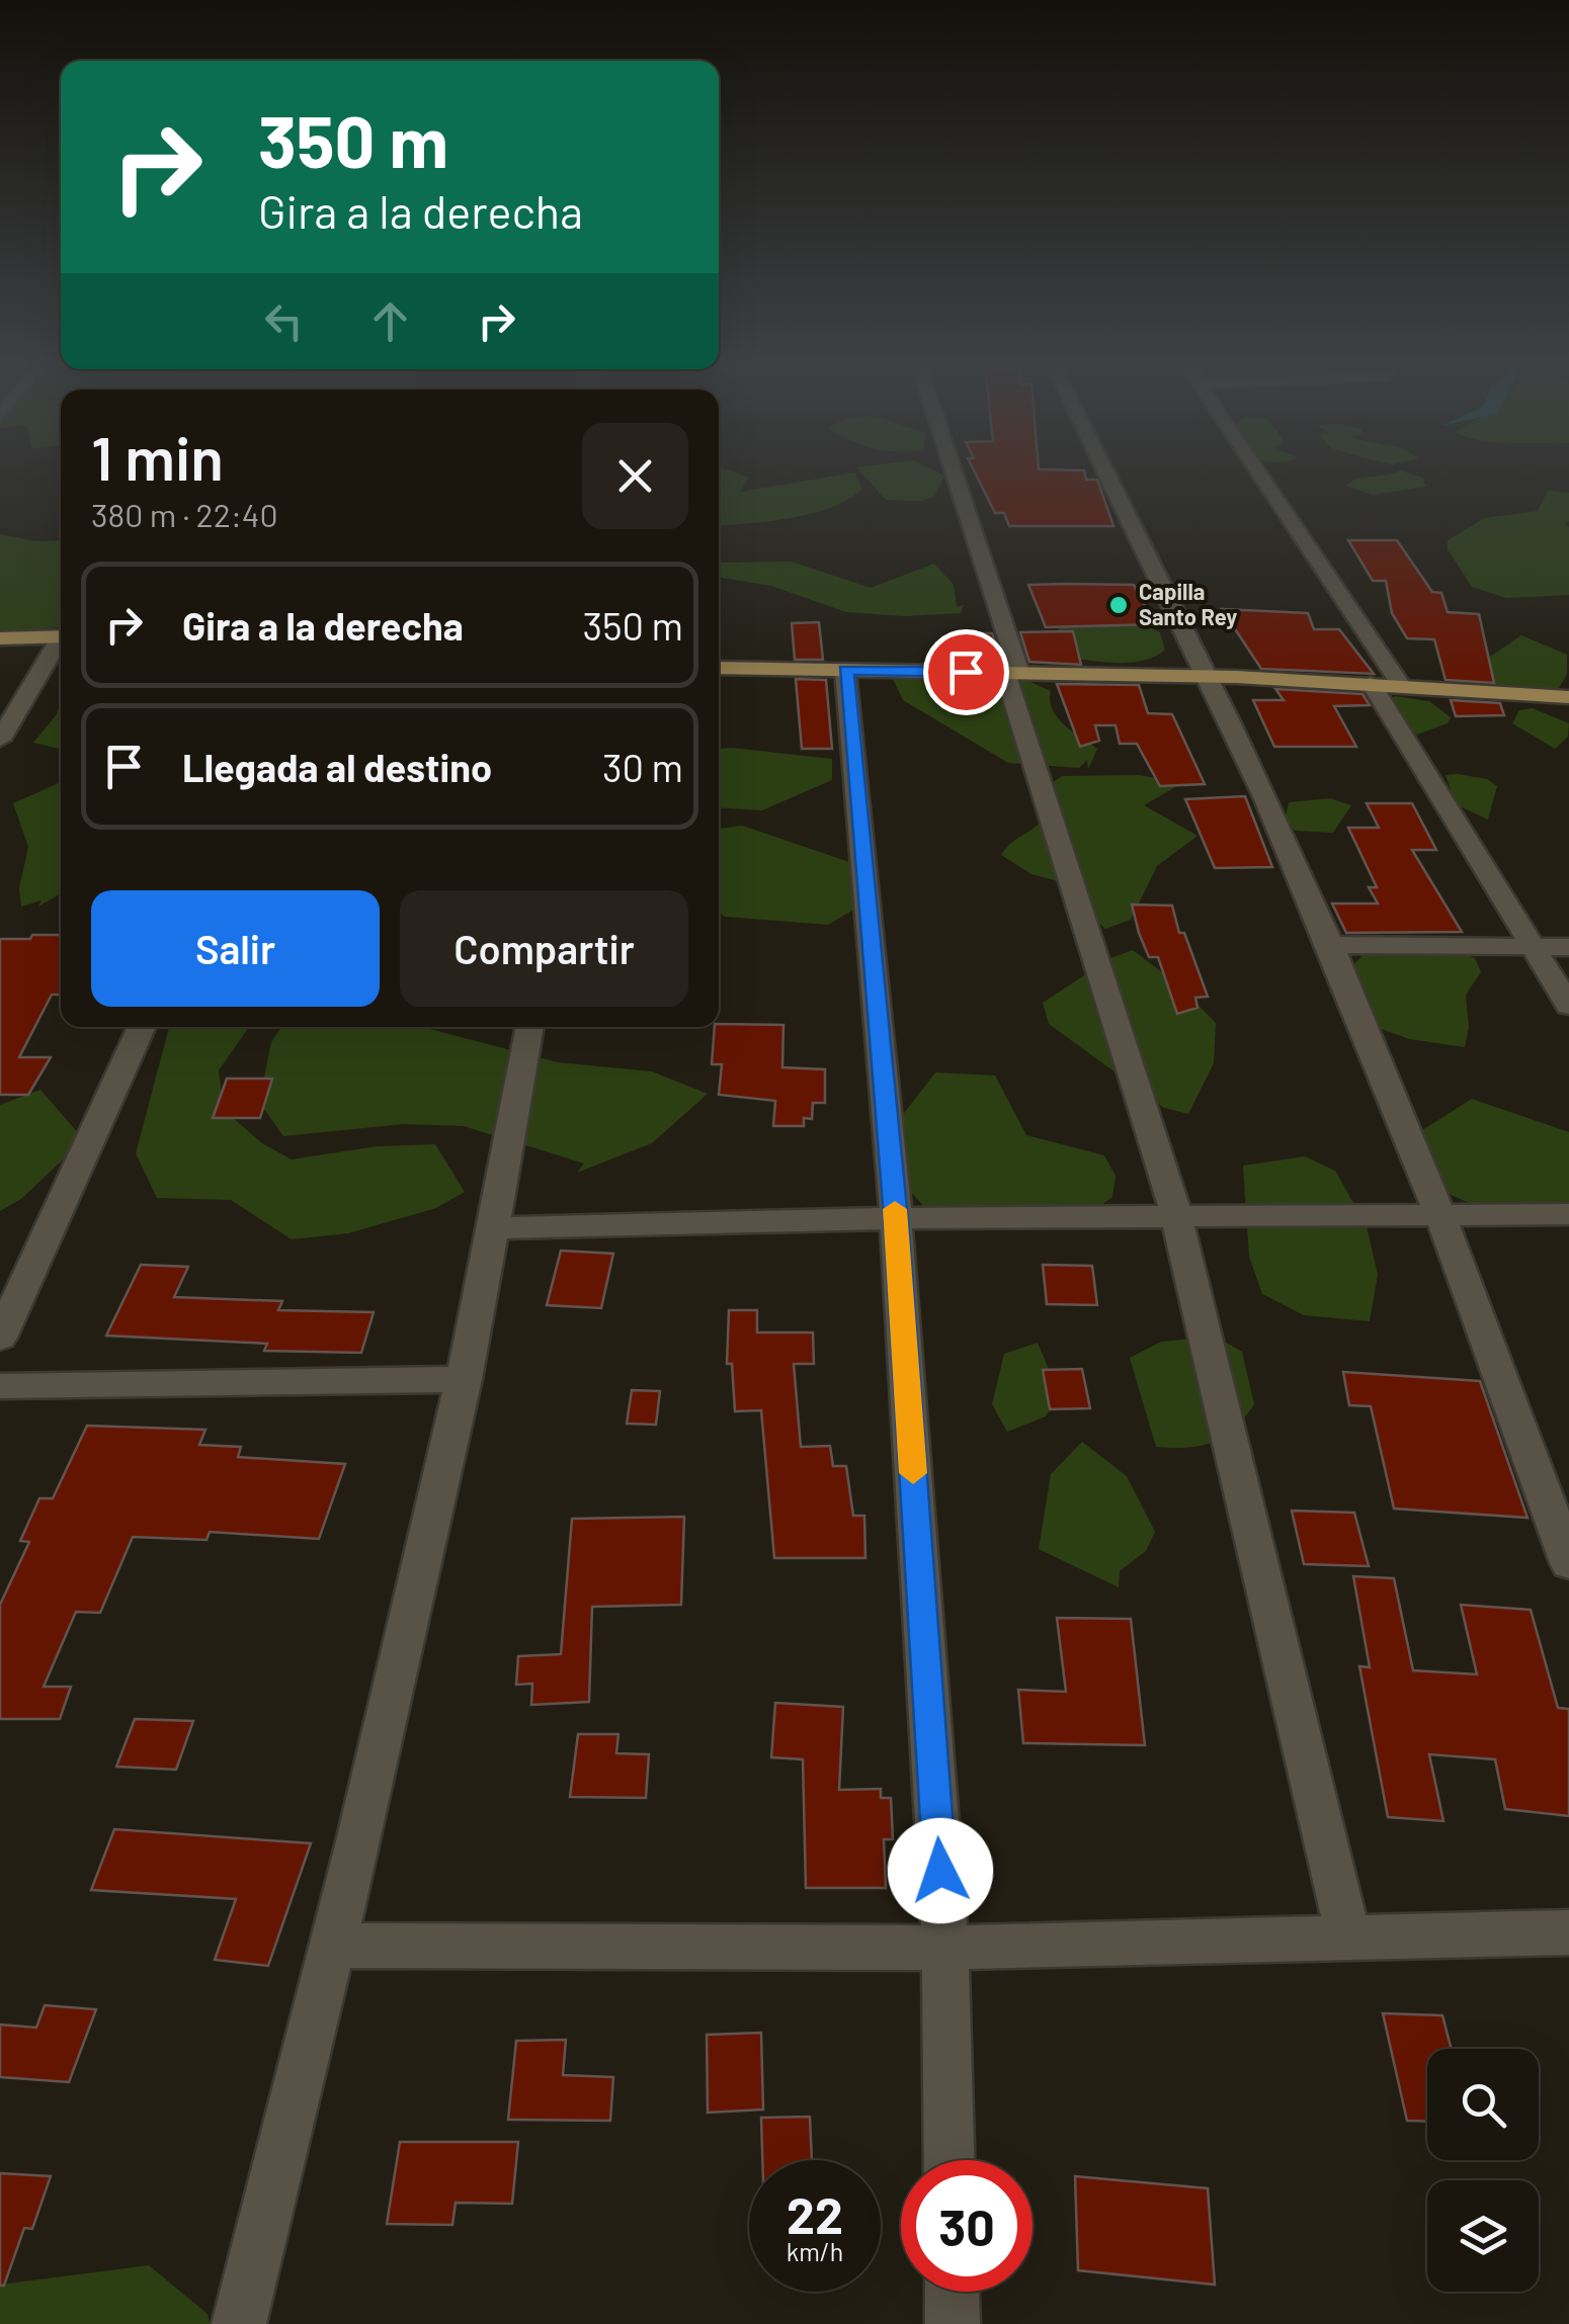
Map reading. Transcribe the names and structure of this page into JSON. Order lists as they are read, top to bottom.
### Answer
{
  "places": ["Capilla Santo Rey"],
  "page": {
    "turn": ["350 m", "Gira a la derecha"],
    "heading": ["1 min", "380 m · 22:40"],
    "list": [
      {
        "name": "Gira a la derecha",
        "value": "350 m"
      },
      {
        "name": "Llegada al destino",
        "value": "30 m"
      }
    ],
    "buttons": ["Salir", "Compartir"],
    "speed": "22 km/h",
    "limit": "30"
  }
}
